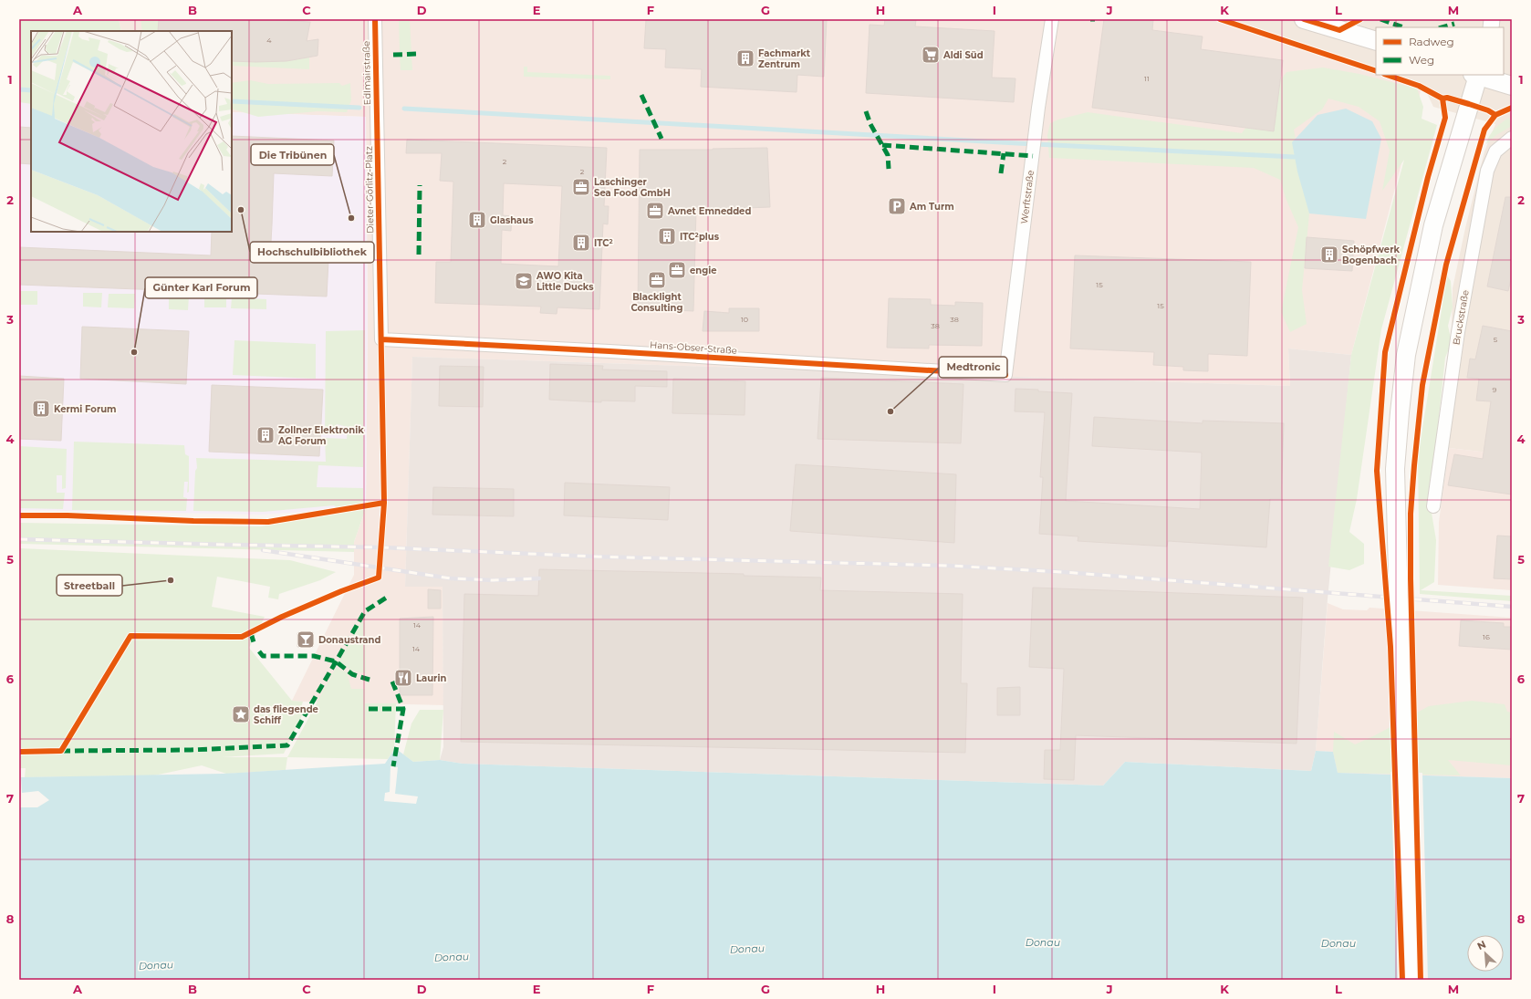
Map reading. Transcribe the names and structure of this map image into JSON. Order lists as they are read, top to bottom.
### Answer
{
  "streets": {
    "street": [
      "Edlmairstraße",
      "Dieter-Görlitz-Platz",
      "Werftstraße",
      "Bruckstraße",
      "Hans-Obser-Straße"
    ]
  },
  "crossings": [
    ["Edlmairstraße", "Dieter-Görlitz-Platz"],
    ["Dieter-Görlitz-Platz", "Hans-Obser-Straße"],
    ["Werftstraße", "Hans-Obser-Straße"]
  ],
  "water": ["Donau"],
  "places": {
    "supermarket": ["Aldi Süd"],
    "building": [
      "Fachmarkt Zentrum",
      "Glashaus",
      "ITC²plus",
      "ITC²",
      "Schöpfwerk Bogenbach",
      "Kermi Forum",
      "Zollner Elektronik AG Forum"
    ],
    "office": [
      "Laschinger Sea Food GmbH",
      "Avnet Emnedded",
      "engie",
      "Blacklight Consulting"
    ],
    "parking": ["Am Turm"],
    "other": [
      "Hochschulbibliothek",
      "Die Tribünen",
      "Günter Karl Forum",
      "Medtronic",
      "Streetball"
    ],
    "school or university": ["AWO Kita Little Ducks"],
    "bar": ["Donaustrand"],
    "restaurant": ["Laurin"],
    "place": ["das fliegende Schiff"]
  },
  "house_numbers": [
    "4",
    "11",
    "2",
    "2",
    "15",
    "15",
    "10",
    "38",
    "38",
    "5",
    "9",
    "14",
    "16",
    "14"
  ],
  "legend": ["Radweg", "Weg"],
  "north": "top left",
  "grid": {
    "columns": [
      "A",
      "B",
      "C",
      "D",
      "E",
      "F",
      "G",
      "H",
      "I",
      "J",
      "K",
      "L",
      "M"
    ],
    "rows": [
      "1",
      "2",
      "3",
      "4",
      "5",
      "6",
      "7",
      "8"
    ]
  }
}
